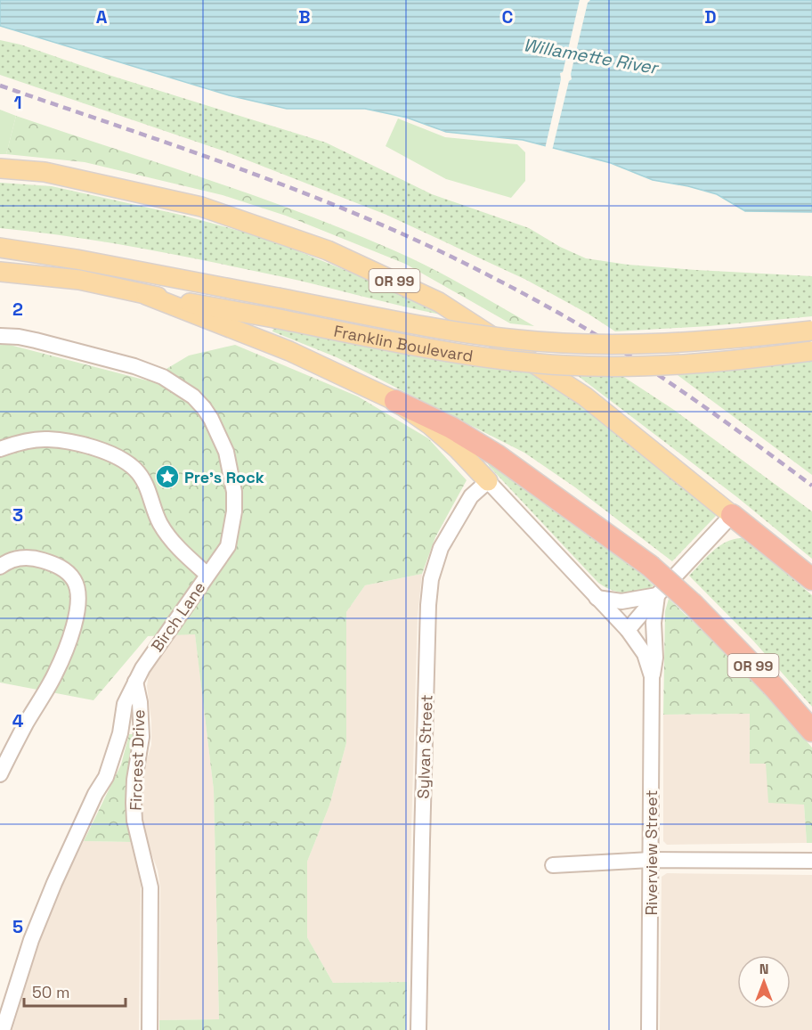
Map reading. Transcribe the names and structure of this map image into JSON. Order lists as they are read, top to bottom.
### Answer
{
  "streets": {
    "highway": ["OR 99"],
    "main road": ["Franklin Boulevard"],
    "street": [
      "Birch Lane",
      "Sylvan Street",
      "Fircrest Drive",
      "Riverview Street"
    ]
  },
  "crossings": [
    ["OR 99", "Franklin Boulevard"],
    ["Birch Lane", "Fircrest Drive"],
    ["Sylvan Street", "Riverview Street"]
  ],
  "water": ["Willamette River"],
  "places": {
    "place": ["Pre's Rock"]
  },
  "scale_bar": "50 m",
  "north": "top",
  "grid": {
    "columns": [
      "A",
      "B",
      "C",
      "D"
    ],
    "rows": [
      "1",
      "2",
      "3",
      "4",
      "5"
    ]
  }
}
